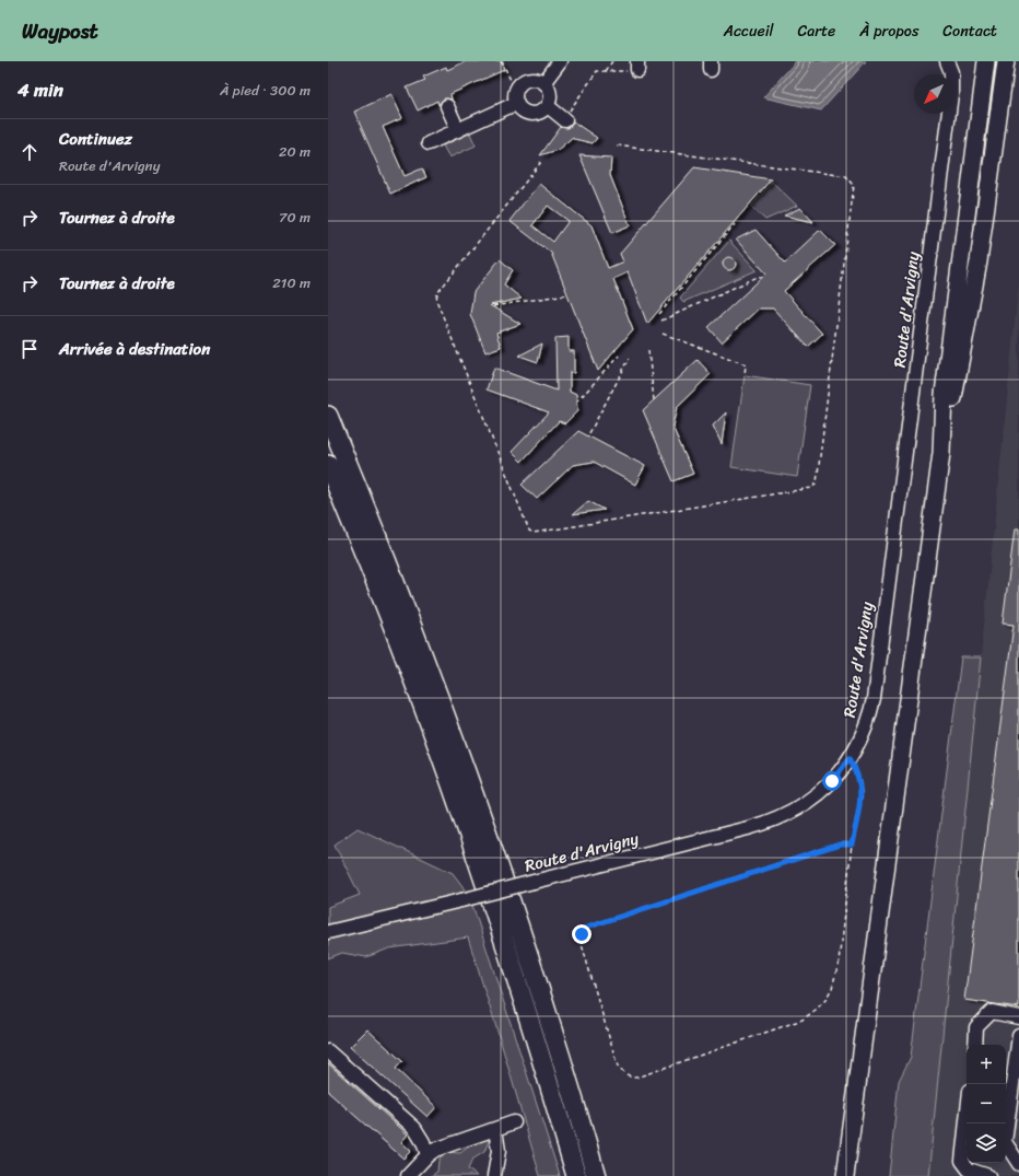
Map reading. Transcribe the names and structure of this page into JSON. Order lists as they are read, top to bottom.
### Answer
{
  "streets": {
    "street": ["Route d'Arvigny"]
  },
  "north": "bottom left",
  "page": {
    "header": "Waypost",
    "nav": [
      "Accueil",
      "Carte",
      "À propos",
      "Contact"
    ],
    "heading": ["4 min", "À pied · 300 m"],
    "list": [
      ["Continuez", "Route d'Arvigny", "20 m"],
      ["Tournez à droite", "70 m"],
      ["Tournez à droite", "210 m"],
      "Arrivée à destination"
    ],
    "map_buttons": ["+", "−"]
  }
}
